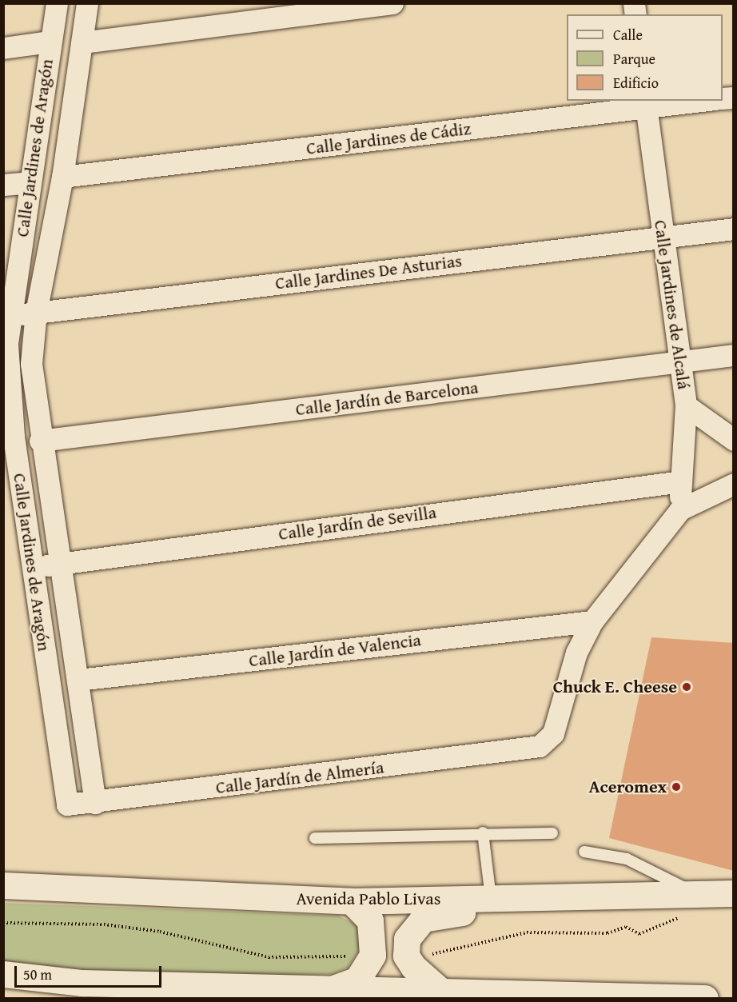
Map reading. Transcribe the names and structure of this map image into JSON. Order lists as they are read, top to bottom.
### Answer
{
  "streets": {
    "main road": ["Avenida Pablo Livas"],
    "street": [
      "Calle Jardines de Cádiz",
      "Calle Jardines de Aragón",
      "Calle Jardines De Asturias",
      "Calle Jardines de Alcalá",
      "Calle Jardín de Barcelona",
      "Calle Jardín de Sevilla",
      "Calle Jardín de Valencia",
      "Calle Jardín de Almería"
    ]
  },
  "crossings": [
    ["Calle Jardines de Cádiz", "Calle Jardines de Aragón"],
    ["Calle Jardines de Cádiz", "Calle Jardines de Alcalá"],
    ["Calle Jardines de Aragón", "Calle Jardines De Asturias"],
    ["Calle Jardines de Aragón", "Calle Jardín de Barcelona"],
    ["Calle Jardines de Aragón", "Calle Jardín de Sevilla"],
    ["Calle Jardines de Aragón", "Calle Jardín de Valencia"],
    ["Calle Jardines de Aragón", "Calle Jardín de Almería"],
    ["Calle Jardines De Asturias", "Calle Jardines de Alcalá"],
    ["Calle Jardines de Alcalá", "Calle Jardín de Barcelona"],
    ["Calle Jardines de Alcalá", "Calle Jardín de Sevilla"],
    ["Calle Jardín de Valencia", "Calle Jardín de Almería"]
  ],
  "places": ["Chuck E. Cheese", "Aceromex"],
  "legend": ["Calle", "Parque", "Edificio"],
  "scale_bar": "50 m"
}
